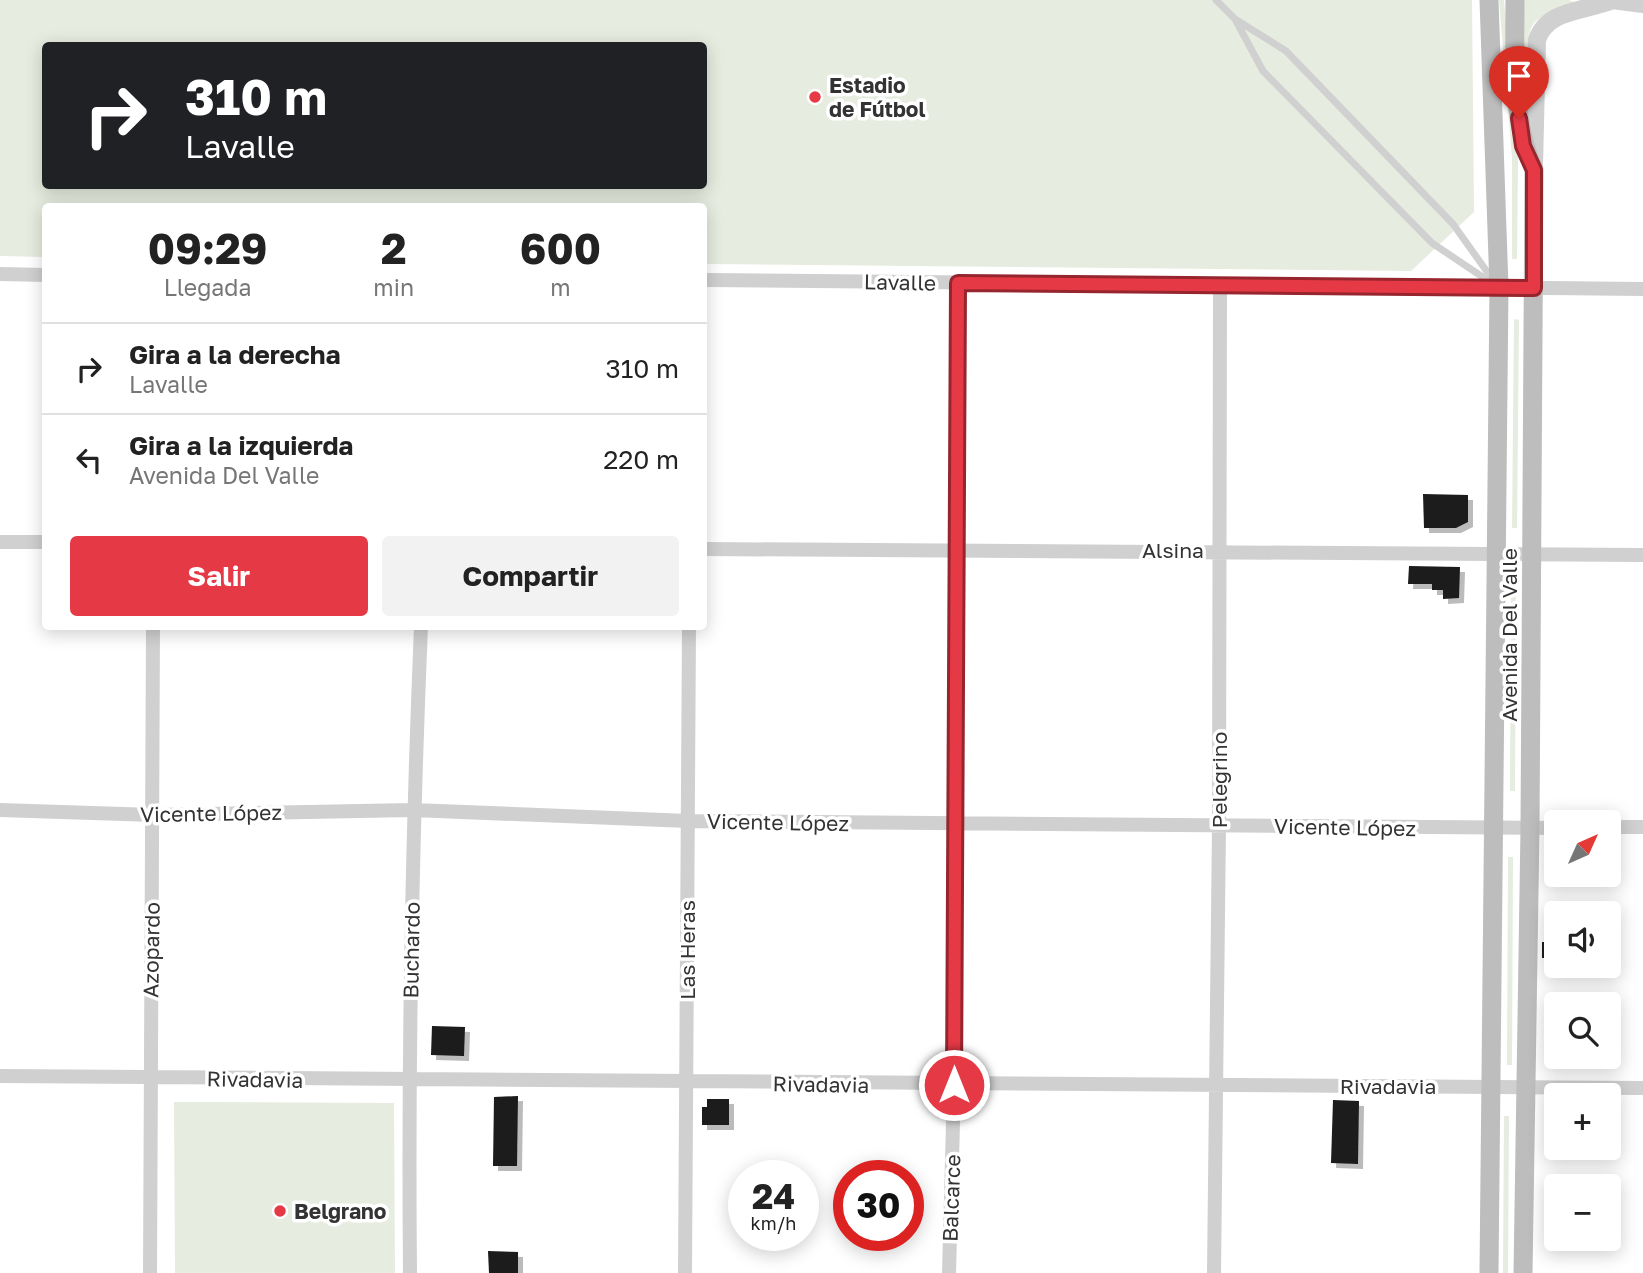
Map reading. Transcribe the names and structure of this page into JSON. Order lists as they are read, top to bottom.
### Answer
{
  "streets": {
    "main road": ["Avenida Del Valle"],
    "street": [
      "Lavalle",
      "Alsina",
      "Pelegrino",
      "Vicente López",
      "Azopardo",
      "Buchardo",
      "Las Heras",
      "Rivadavia",
      "Balcarce"
    ]
  },
  "crossings": [
    ["Lavalle", "Avenida Del Valle"],
    ["Lavalle", "Pelegrino"],
    ["Lavalle", "Balcarce"],
    ["Alsina", "Avenida Del Valle"],
    ["Alsina", "Pelegrino"],
    ["Alsina", "Balcarce"],
    ["Avenida Del Valle", "Vicente López"],
    ["Avenida Del Valle", "Rivadavia"],
    ["Pelegrino", "Vicente López"],
    ["Pelegrino", "Rivadavia"],
    ["Vicente López", "Azopardo"],
    ["Vicente López", "Buchardo"],
    ["Vicente López", "Las Heras"],
    ["Vicente López", "Balcarce"],
    ["Azopardo", "Rivadavia"],
    ["Buchardo", "Rivadavia"],
    ["Las Heras", "Rivadavia"],
    ["Rivadavia", "Balcarce"]
  ],
  "places": ["Estadio de Fútbol", "Belgrano"],
  "north": "top right",
  "page": {
    "turn": ["310 m", "Lavalle"],
    "eta": [
      "09:29",
      "Llegada",
      "2",
      "min",
      "600",
      "m"
    ],
    "list": [
      {
        "name": "Gira a la derecha",
        "note": "Lavalle",
        "value": "310 m"
      },
      {
        "name": "Gira a la izquierda",
        "note": "Avenida Del Valle",
        "value": "220 m"
      }
    ],
    "buttons": ["Salir", "Compartir"],
    "map_buttons": ["+", "−"],
    "speed": "24 km/h",
    "limit": "30"
  }
}
